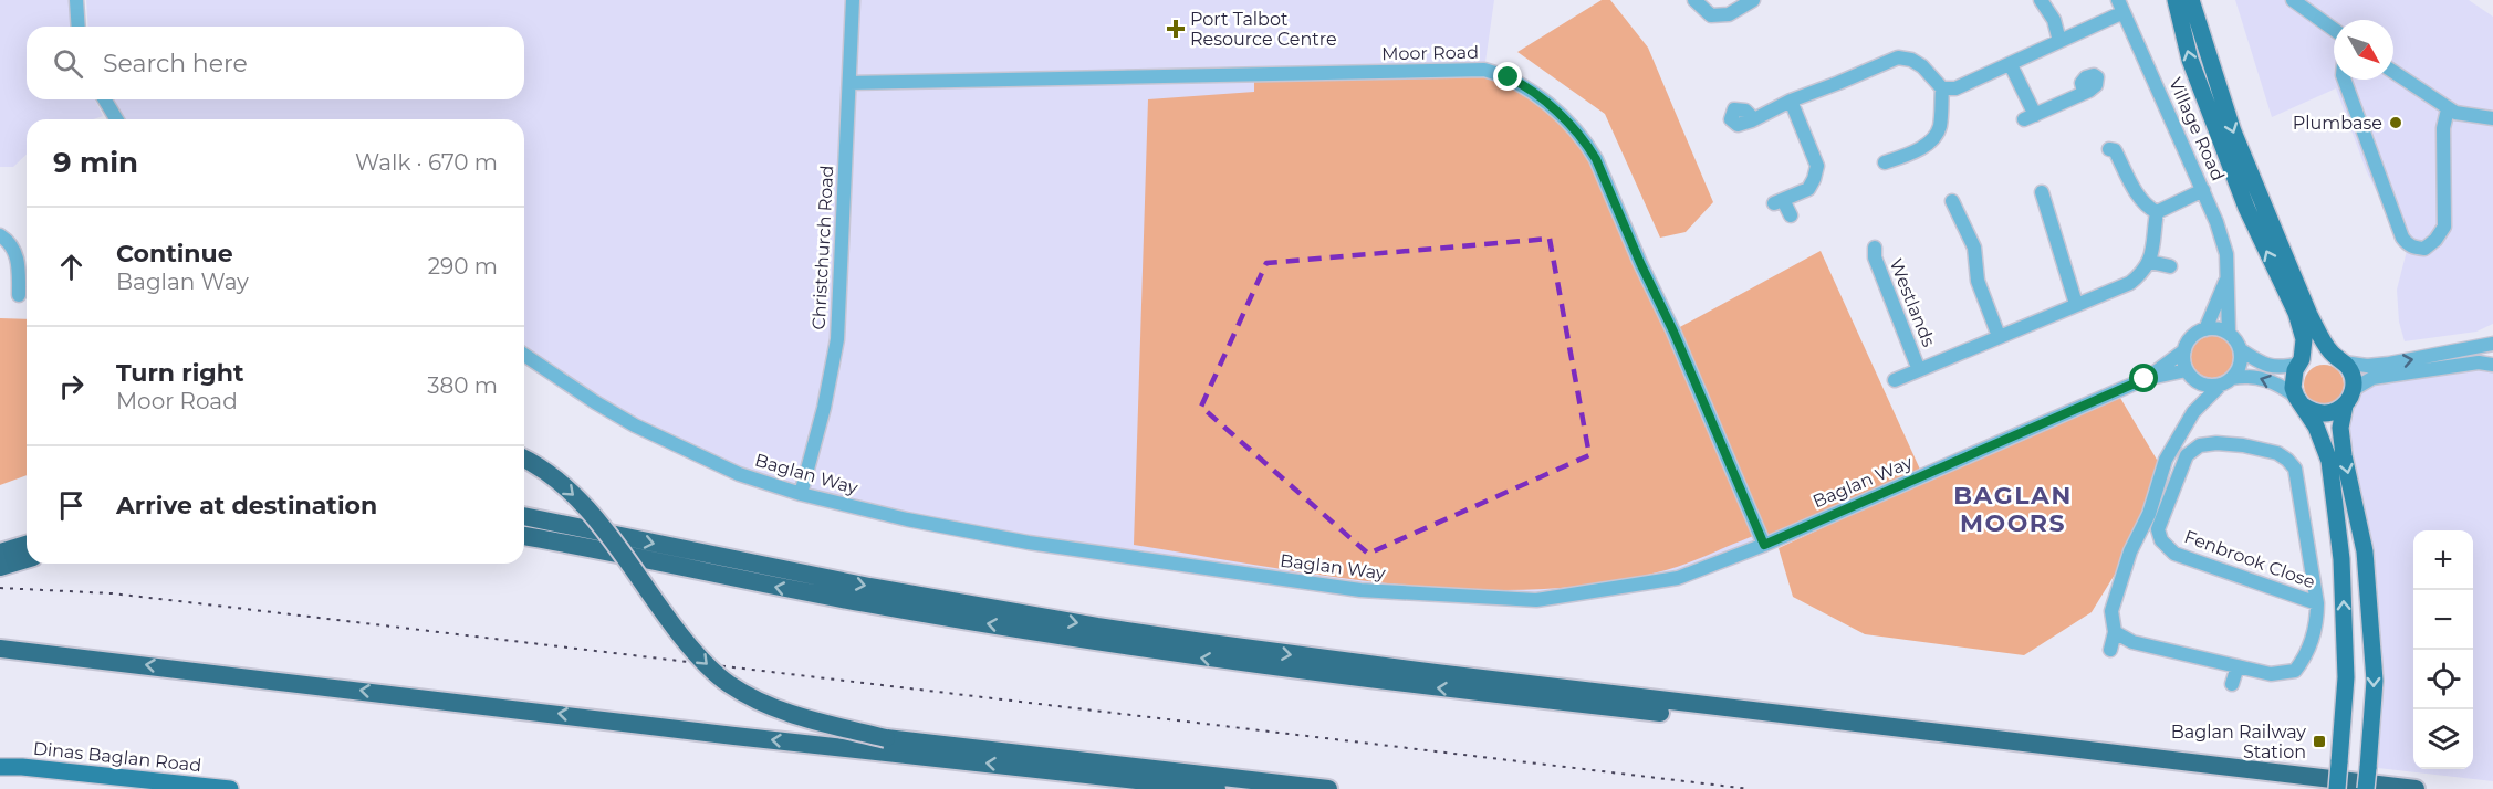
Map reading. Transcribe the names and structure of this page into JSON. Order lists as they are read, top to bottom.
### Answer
{
  "streets": {
    "main road": ["Dinas Baglan Road"],
    "street": [
      "Moor Road",
      "Village Road",
      "Christchurch Road",
      "Westlands",
      "Baglan Way",
      "Fenbrook Close"
    ]
  },
  "crossings": [
    ["Moor Road", "Christchurch Road"],
    ["Moor Road", "Baglan Way"],
    ["Village Road", "Baglan Way"],
    ["Christchurch Road", "Baglan Way"]
  ],
  "districts": ["BAGLAN MOORS"],
  "places": {
    "health": ["Port Talbot Resource Centre"],
    "other": ["Plumbase"],
    "transit": ["Baglan Railway Station"]
  },
  "north": "bottom right",
  "page": {
    "search": "Search here",
    "heading": ["9 min", "Walk · 670 m"],
    "list": [
      ["Continue", "Baglan Way", "290 m"],
      ["Turn right", "Moor Road", "380 m"],
      "Arrive at destination"
    ],
    "map_buttons": ["+", "−"]
  }
}
